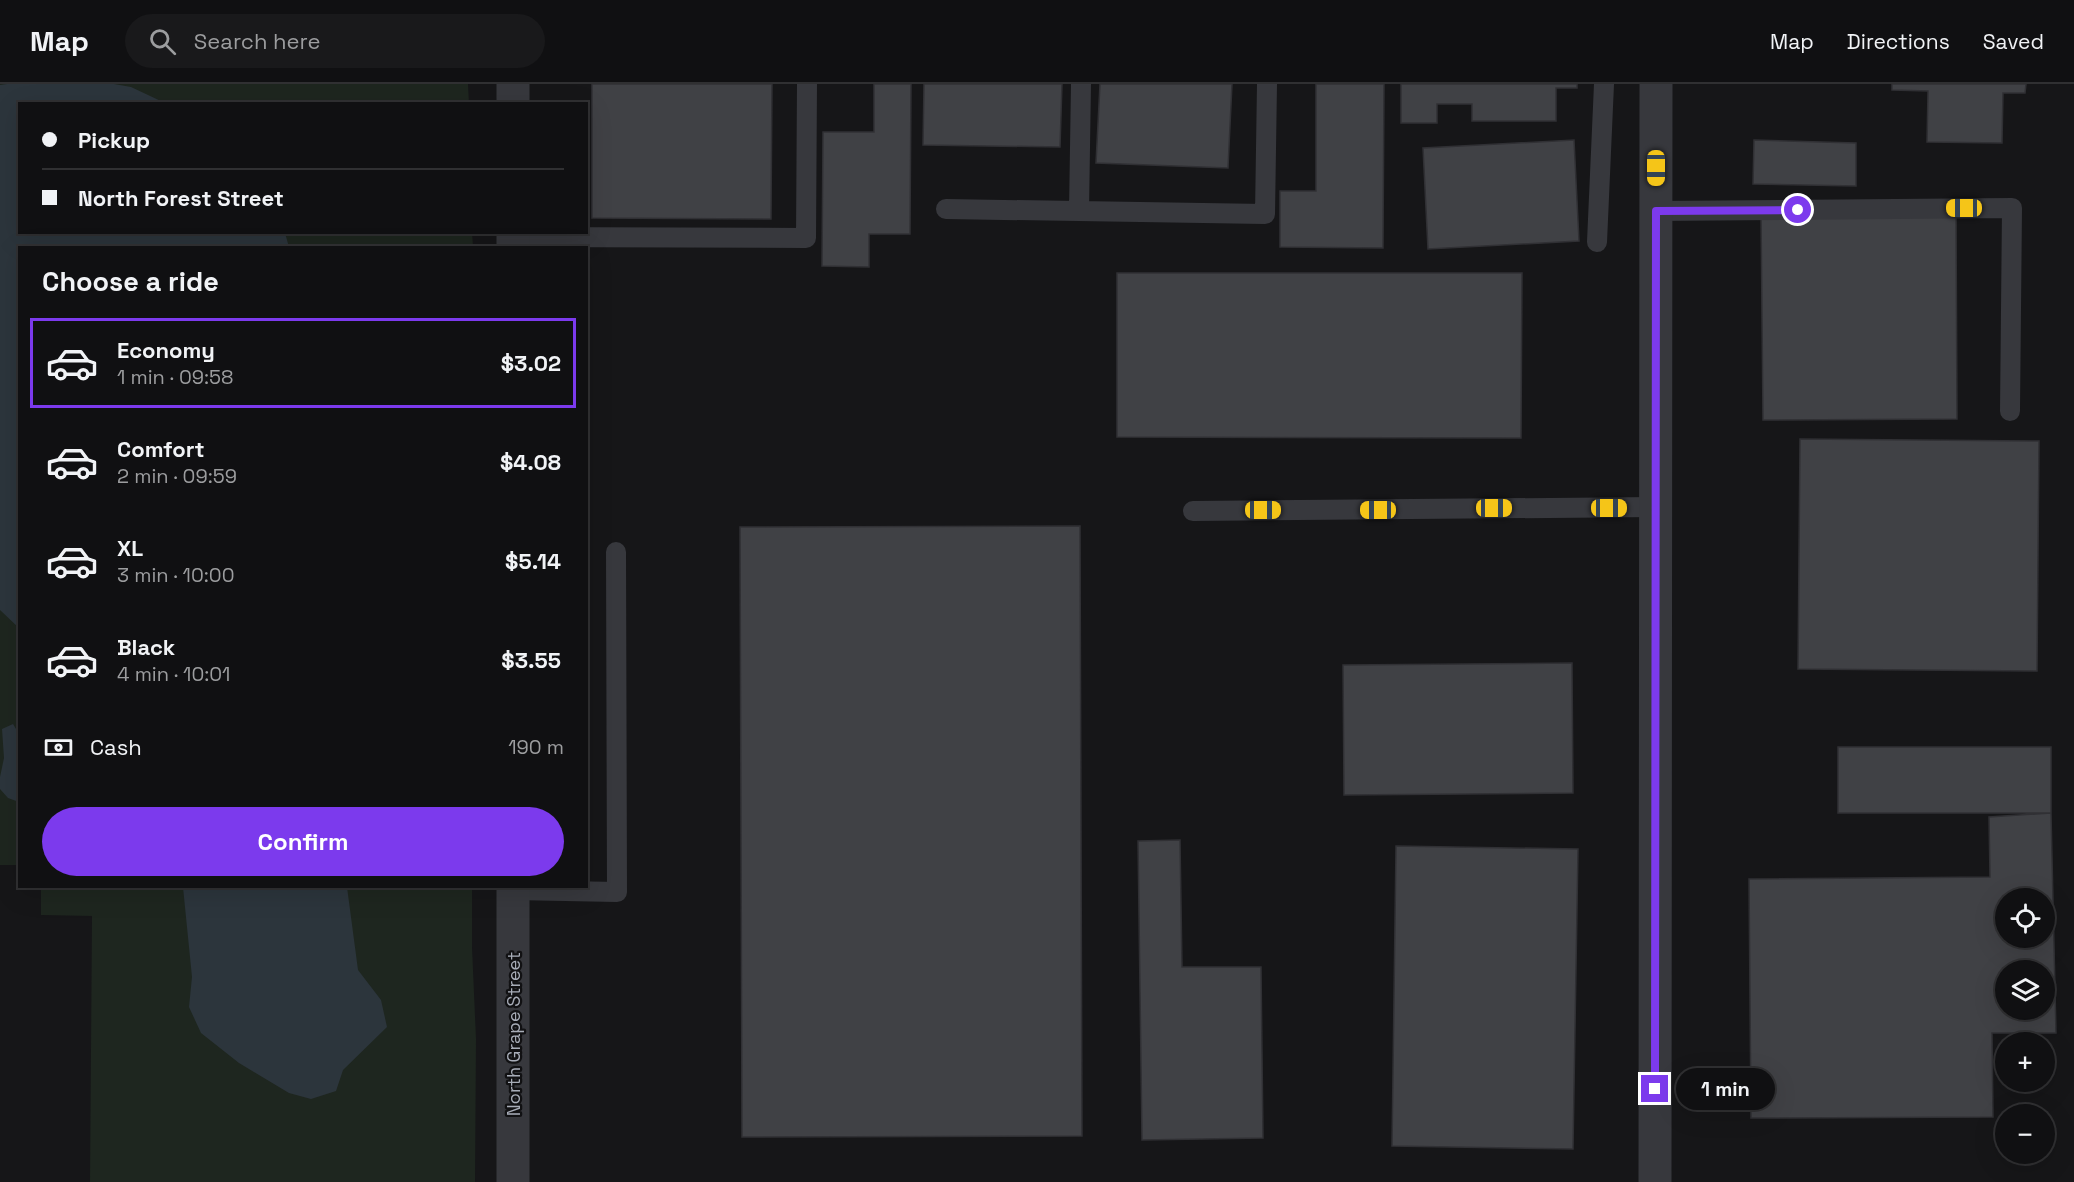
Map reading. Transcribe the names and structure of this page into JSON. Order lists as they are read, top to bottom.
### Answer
{
  "streets": {
    "street": ["North Grape Street"]
  },
  "page": {
    "header": "Map",
    "search": "Search here",
    "nav": ["Map", "Directions", "Saved"],
    "banner": ["Pickup", "North Forest Street"],
    "heading": "Choose a ride",
    "list": [
      {
        "name": "Economy",
        "note": "1 min · 09:58",
        "value": "$3.02"
      },
      {
        "name": "Comfort",
        "note": "2 min · 09:59",
        "value": "$4.08"
      },
      {
        "name": "XL",
        "note": "3 min · 10:00",
        "value": "$5.14"
      },
      {
        "name": "Black",
        "note": "4 min · 10:01",
        "value": "$3.55"
      }
    ],
    "pay": ["Cash", "190 m"],
    "buttons": "Confirm",
    "map_buttons": ["+", "−"],
    "bubble": "1 min"
  }
}
